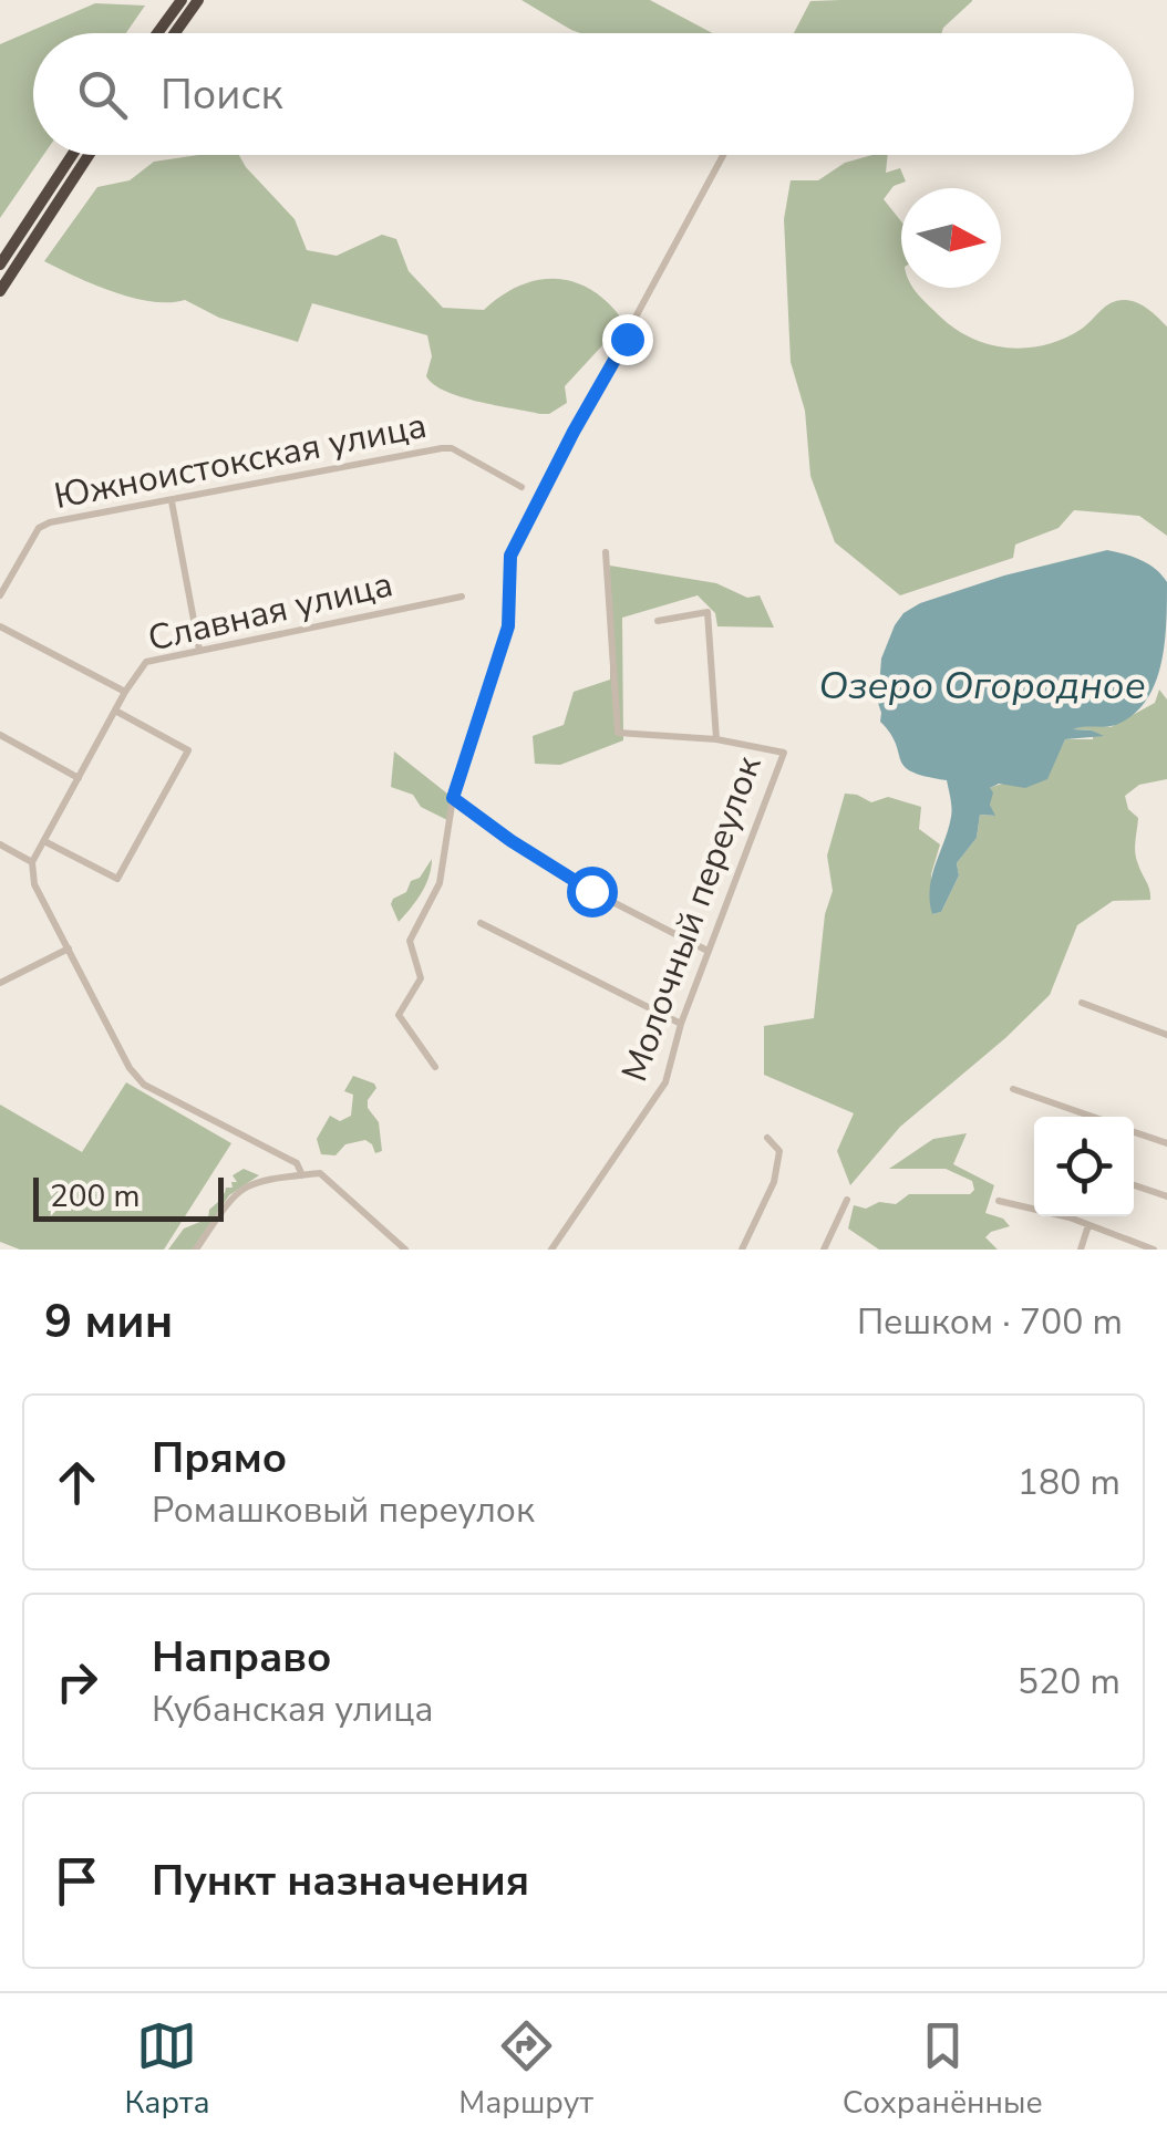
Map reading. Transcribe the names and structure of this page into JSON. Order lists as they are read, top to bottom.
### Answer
{
  "streets": {
    "street": ["Южноистокская улица", "Славная улица", "Молочный переулок"]
  },
  "water": ["Озеро Огородное"],
  "scale_bar": "200 m",
  "north": "right",
  "page": {
    "search": "Поиск",
    "scale": "200 m",
    "heading": ["9 мин", "Пешком · 700 m"],
    "list": [
      ["Прямо", "Ромашковый переулок", "180 m"],
      ["Направо", "Кубанская улица", "520 m"],
      "Пункт назначения"
    ],
    "nav": ["Карта", "Маршрут", "Сохранённые"]
  }
}
